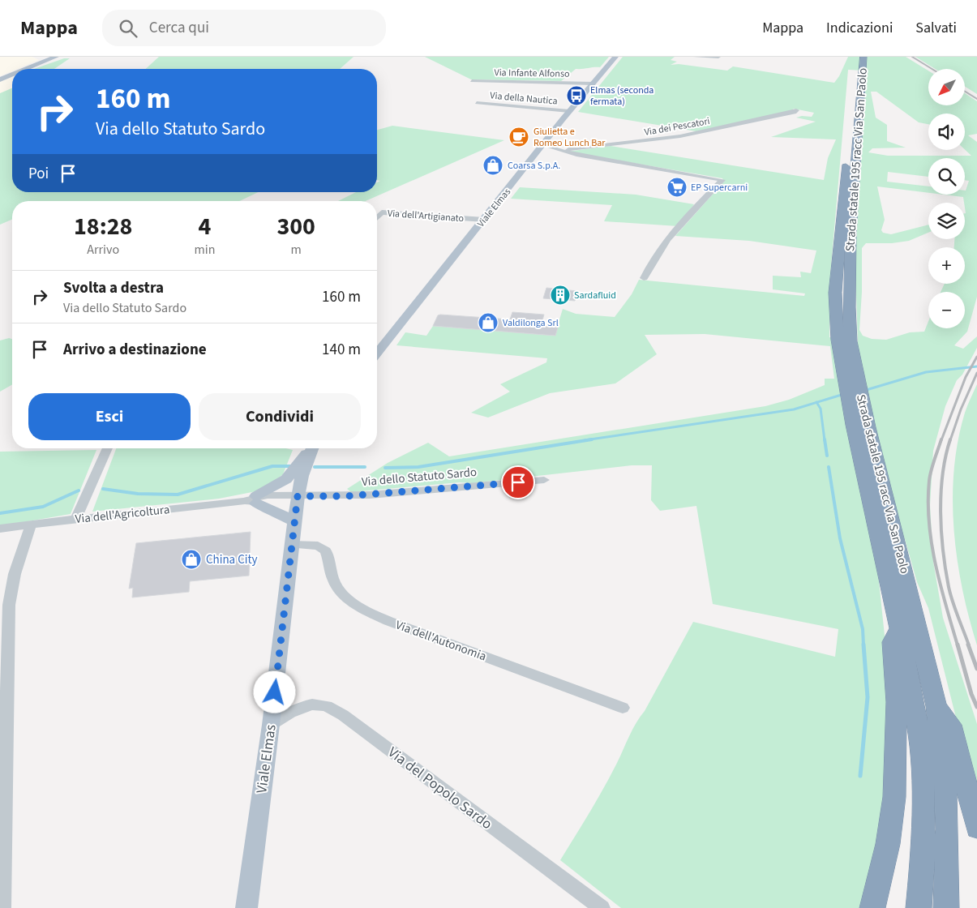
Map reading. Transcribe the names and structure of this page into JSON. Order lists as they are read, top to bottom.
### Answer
{
  "streets": {
    "highway": ["Strada statale 195 racc Via San Paolo"],
    "main road": ["Viale Elmas"],
    "street": [
      "Via Infante Alfonso",
      "Via della Nautica",
      "Via dei Pescatori",
      "Via dell'Artigianato",
      "Via dello Statuto Sardo",
      "Via dell'Agricoltura",
      "Via dell'Autonomia",
      "Via del Popolo Sardo"
    ]
  },
  "crossings": [
    ["Via Infante Alfonso", "Viale Elmas"],
    ["Via della Nautica", "Viale Elmas"],
    ["Viale Elmas", "Via dell'Artigianato"],
    ["Viale Elmas", "Via dello Statuto Sardo"],
    ["Viale Elmas", "Via dell'Agricoltura"],
    ["Viale Elmas", "Via dell'Autonomia"],
    ["Viale Elmas", "Via del Popolo Sardo"],
    ["Via dello Statuto Sardo", "Via dell'Agricoltura"]
  ],
  "places": {
    "bus stop": ["Elmas (seconda fermata)"],
    "cafe": ["Giulietta e Romeo Lunch Bar"],
    "shop": ["Coarsa S.p.A.", "Valdilonga Srl", "China City"],
    "supermarket": ["EP Supercarni"],
    "building": ["Sardafluid"]
  },
  "north": "bottom left",
  "page": {
    "header": "Mappa",
    "search": "Cerca qui",
    "nav": ["Mappa", "Indicazioni", "Salvati"],
    "map_buttons": ["+", "−"],
    "turn": ["160 m", "Via dello Statuto Sardo"],
    "then": "Poi",
    "eta": [
      "18:28",
      "Arrivo",
      "4",
      "min",
      "300",
      "m"
    ],
    "list": [
      {
        "name": "Svolta a destra",
        "note": "Via dello Statuto Sardo",
        "value": "160 m"
      },
      {
        "name": "Arrivo a destinazione",
        "value": "140 m"
      }
    ],
    "buttons": ["Esci", "Condividi"]
  }
}
